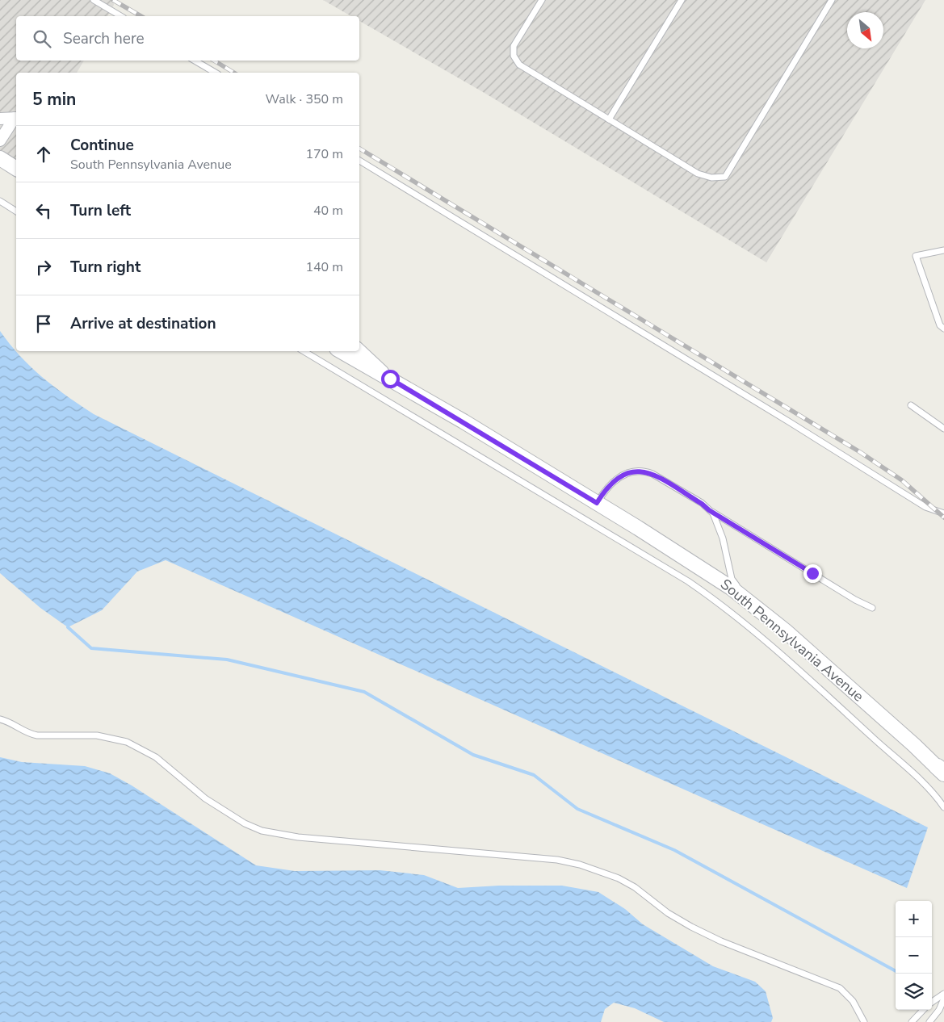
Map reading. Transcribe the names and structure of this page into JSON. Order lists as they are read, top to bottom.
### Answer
{
  "streets": {
    "street": ["South Pennsylvania Avenue"]
  },
  "north": "bottom right",
  "page": {
    "search": "Search here",
    "heading": ["5 min", "Walk · 350 m"],
    "list": [
      ["Continue", "South Pennsylvania Avenue", "170 m"],
      ["Turn left", "40 m"],
      ["Turn right", "140 m"],
      "Arrive at destination"
    ],
    "map_buttons": ["+", "−"]
  }
}
